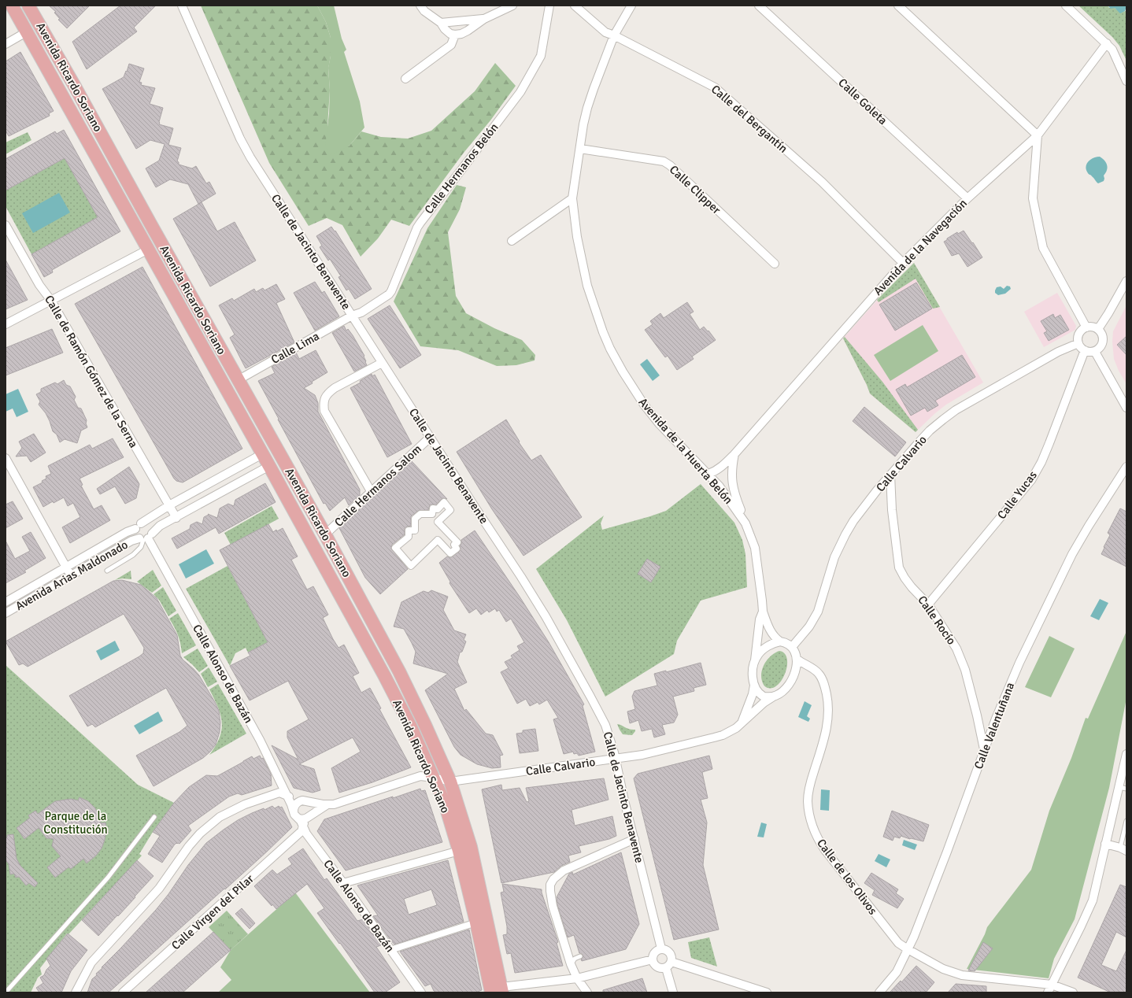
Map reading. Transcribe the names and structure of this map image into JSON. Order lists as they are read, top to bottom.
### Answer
{
  "streets": {
    "main road": ["Avenida Ricardo Soriano"],
    "street": [
      "Calle Goleta",
      "Calle del Bergantín",
      "Calle Hermanos Belón",
      "Calle Clipper",
      "Avenida de la Navegación",
      "Calle de Jacinto Benavente",
      "Calle Lima",
      "Calle de Ramón Gómez de la Serna",
      "Avenida de la Huerta Belón",
      "Calle Calvario",
      "Calle Hermanos Salom",
      "Calle Yucas",
      "Avenida Arias Maldonado",
      "Calle Rocío",
      "Calle Alonso de Bazán",
      "Calle Valentuñana",
      "Calle de los Olivos",
      "Calle Virgen del Pilar"
    ]
  },
  "crossings": [
    ["Avenida Ricardo Soriano", "Calle Lima"],
    ["Avenida Ricardo Soriano", "Calle Calvario"],
    ["Avenida Ricardo Soriano", "Calle Hermanos Salom"],
    ["Avenida Ricardo Soriano", "Avenida Arias Maldonado"],
    ["Calle Goleta", "Avenida de la Navegación"],
    ["Calle del Bergantín", "Avenida de la Navegación"],
    ["Calle del Bergantín", "Avenida de la Huerta Belón"],
    ["Calle Hermanos Belón", "Calle de Jacinto Benavente"],
    ["Calle Hermanos Belón", "Calle Lima"],
    ["Calle Clipper", "Avenida de la Huerta Belón"],
    ["Avenida de la Navegación", "Avenida de la Huerta Belón"],
    ["Calle de Jacinto Benavente", "Calle Lima"],
    ["Calle de Jacinto Benavente", "Calle Calvario"],
    ["Calle de Jacinto Benavente", "Calle Hermanos Salom"],
    ["Calle de Ramón Gómez de la Serna", "Avenida Arias Maldonado"],
    ["Avenida de la Huerta Belón", "Calle Calvario"],
    ["Avenida de la Huerta Belón", "Calle de los Olivos"],
    ["Calle Calvario", "Calle Yucas"],
    ["Calle Calvario", "Calle Rocío"],
    ["Calle Calvario", "Calle de los Olivos"],
    ["Calle Yucas", "Calle Rocío"],
    ["Avenida Arias Maldonado", "Calle Alonso de Bazán"],
    ["Calle Rocío", "Calle Valentuñana"],
    ["Calle Alonso de Bazán", "Calle Virgen del Pilar"],
    ["Calle Valentuñana", "Calle de los Olivos"]
  ],
  "parks": ["Parque de la Constitución"]
}
